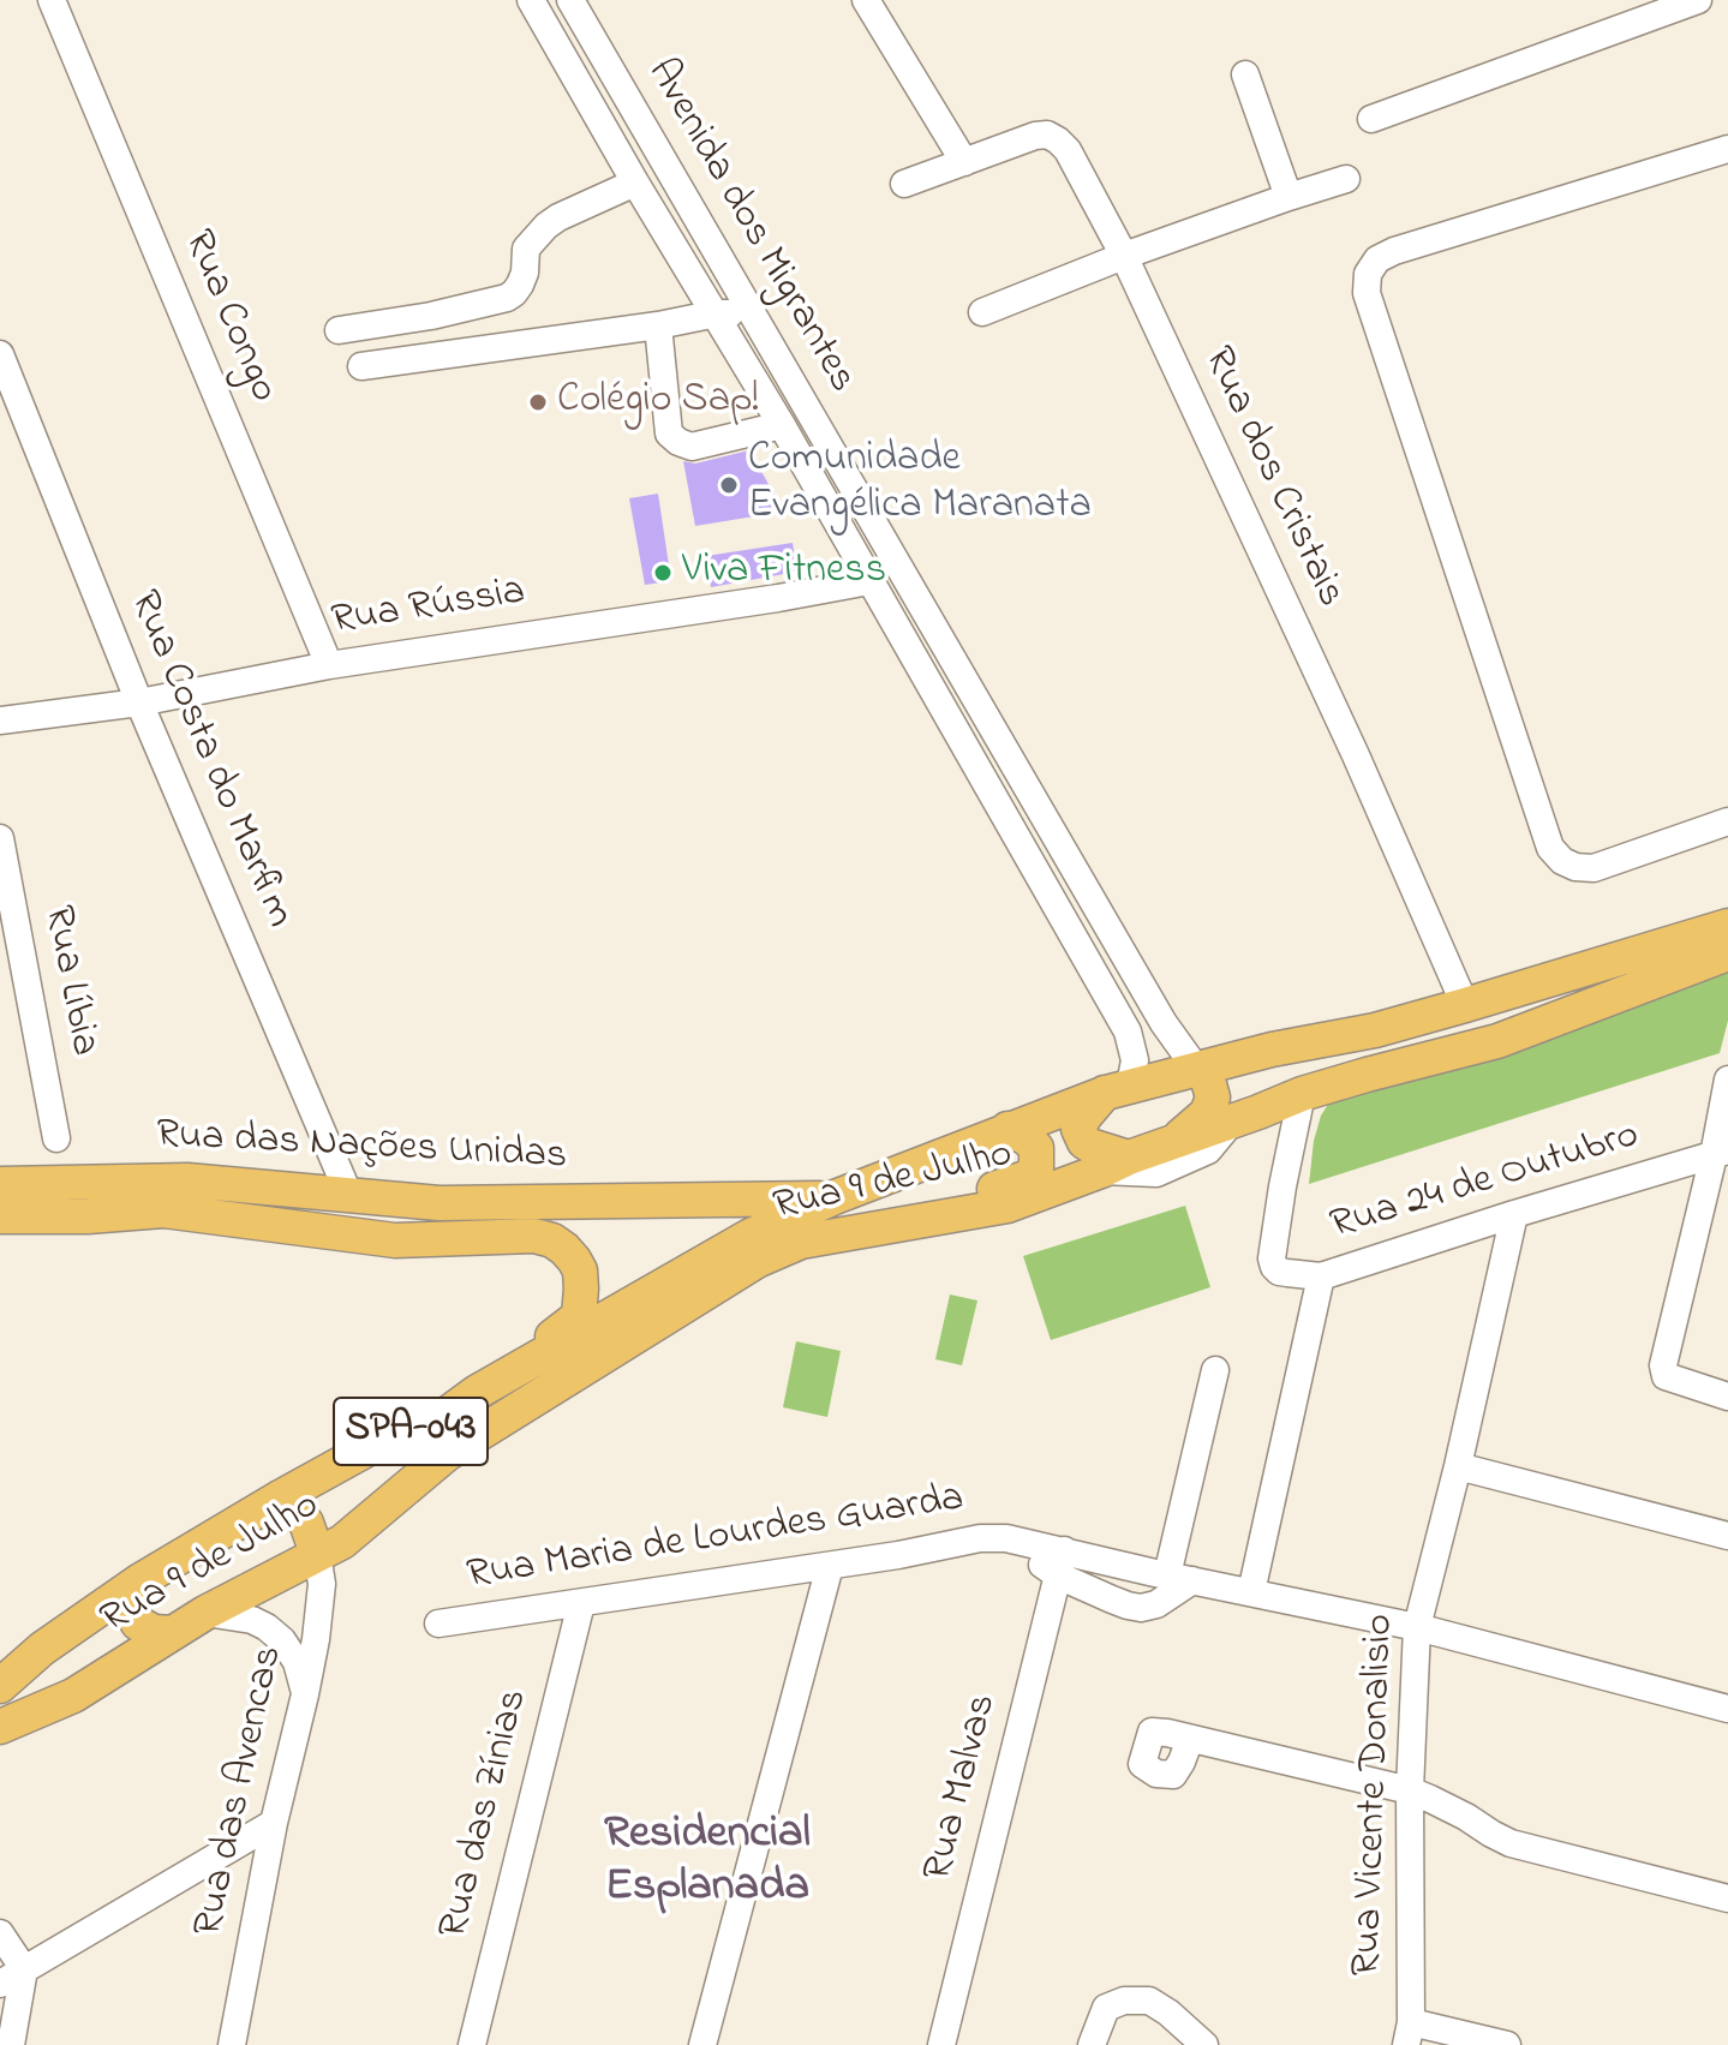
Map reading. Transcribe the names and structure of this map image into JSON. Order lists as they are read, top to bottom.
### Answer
{
  "streets": {
    "main road": ["Rua das Nações Unidas", "Rua 9 de Julho", "SPA-043"],
    "street": [
      "Avenida dos Migrantes",
      "Rua Congo",
      "Rua dos Cristais",
      "Rua Rússia",
      "Rua Costa do Marfim",
      "Rua Líbia",
      "Rua 24 de Outubro",
      "Rua Maria de Lourdes Guarda",
      "Rua Malvas",
      "Rua das Avencas",
      "Rua Vicente Donalisio",
      "Rua das Zínias"
    ]
  },
  "crossings": [
    ["Avenida dos Migrantes", "Rua Rússia"],
    ["Avenida dos Migrantes", "Rua 9 de Julho"],
    ["Rua Congo", "Rua Rússia"],
    ["Rua dos Cristais", "Rua 9 de Julho"],
    ["Rua Rússia", "Rua Costa do Marfim"],
    ["Rua Costa do Marfim", "Rua das Nações Unidas"],
    ["Rua das Nações Unidas", "Rua 9 de Julho"],
    ["Rua 9 de Julho", "Rua 24 de Outubro"],
    ["Rua 9 de Julho", "Rua das Avencas"],
    ["Rua 24 de Outubro", "Rua Vicente Donalisio"],
    ["Rua Maria de Lourdes Guarda", "Rua Malvas"],
    ["Rua Maria de Lourdes Guarda", "Rua das Zínias"]
  ],
  "districts": ["Residencial Esplanada"],
  "places": ["Colégio Sap!", "Comunidade Evangélica Maranata", "Viva Fitness"]
}
